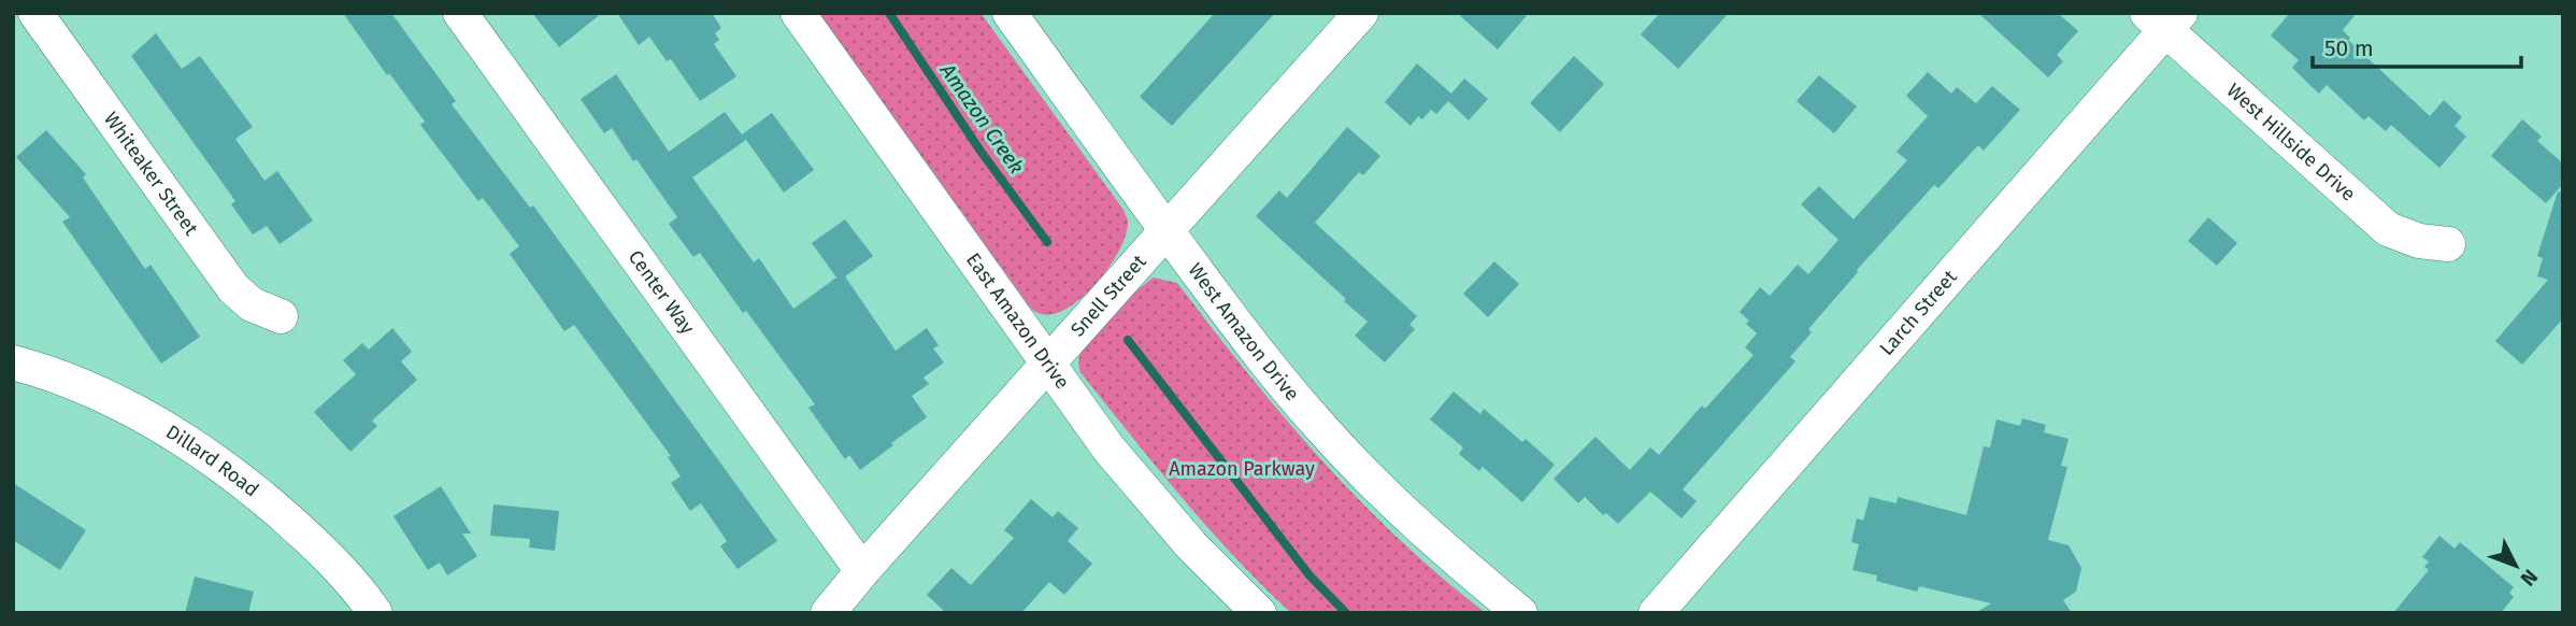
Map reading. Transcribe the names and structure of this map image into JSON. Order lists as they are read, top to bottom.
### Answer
{
  "streets": {
    "street": [
      "West Hillside Drive",
      "Whiteaker Street",
      "Center Way",
      "Snell Street",
      "Larch Street",
      "East Amazon Drive",
      "West Amazon Drive",
      "Dillard Road"
    ]
  },
  "crossings": [
    ["West Hillside Drive", "Larch Street"],
    ["Center Way", "Snell Street"],
    ["Snell Street", "East Amazon Drive"],
    ["Snell Street", "West Amazon Drive"]
  ],
  "water": ["Amazon Creek"],
  "parks": ["Amazon Parkway"],
  "scale_bar": "50 m",
  "north": "bottom right"
}
